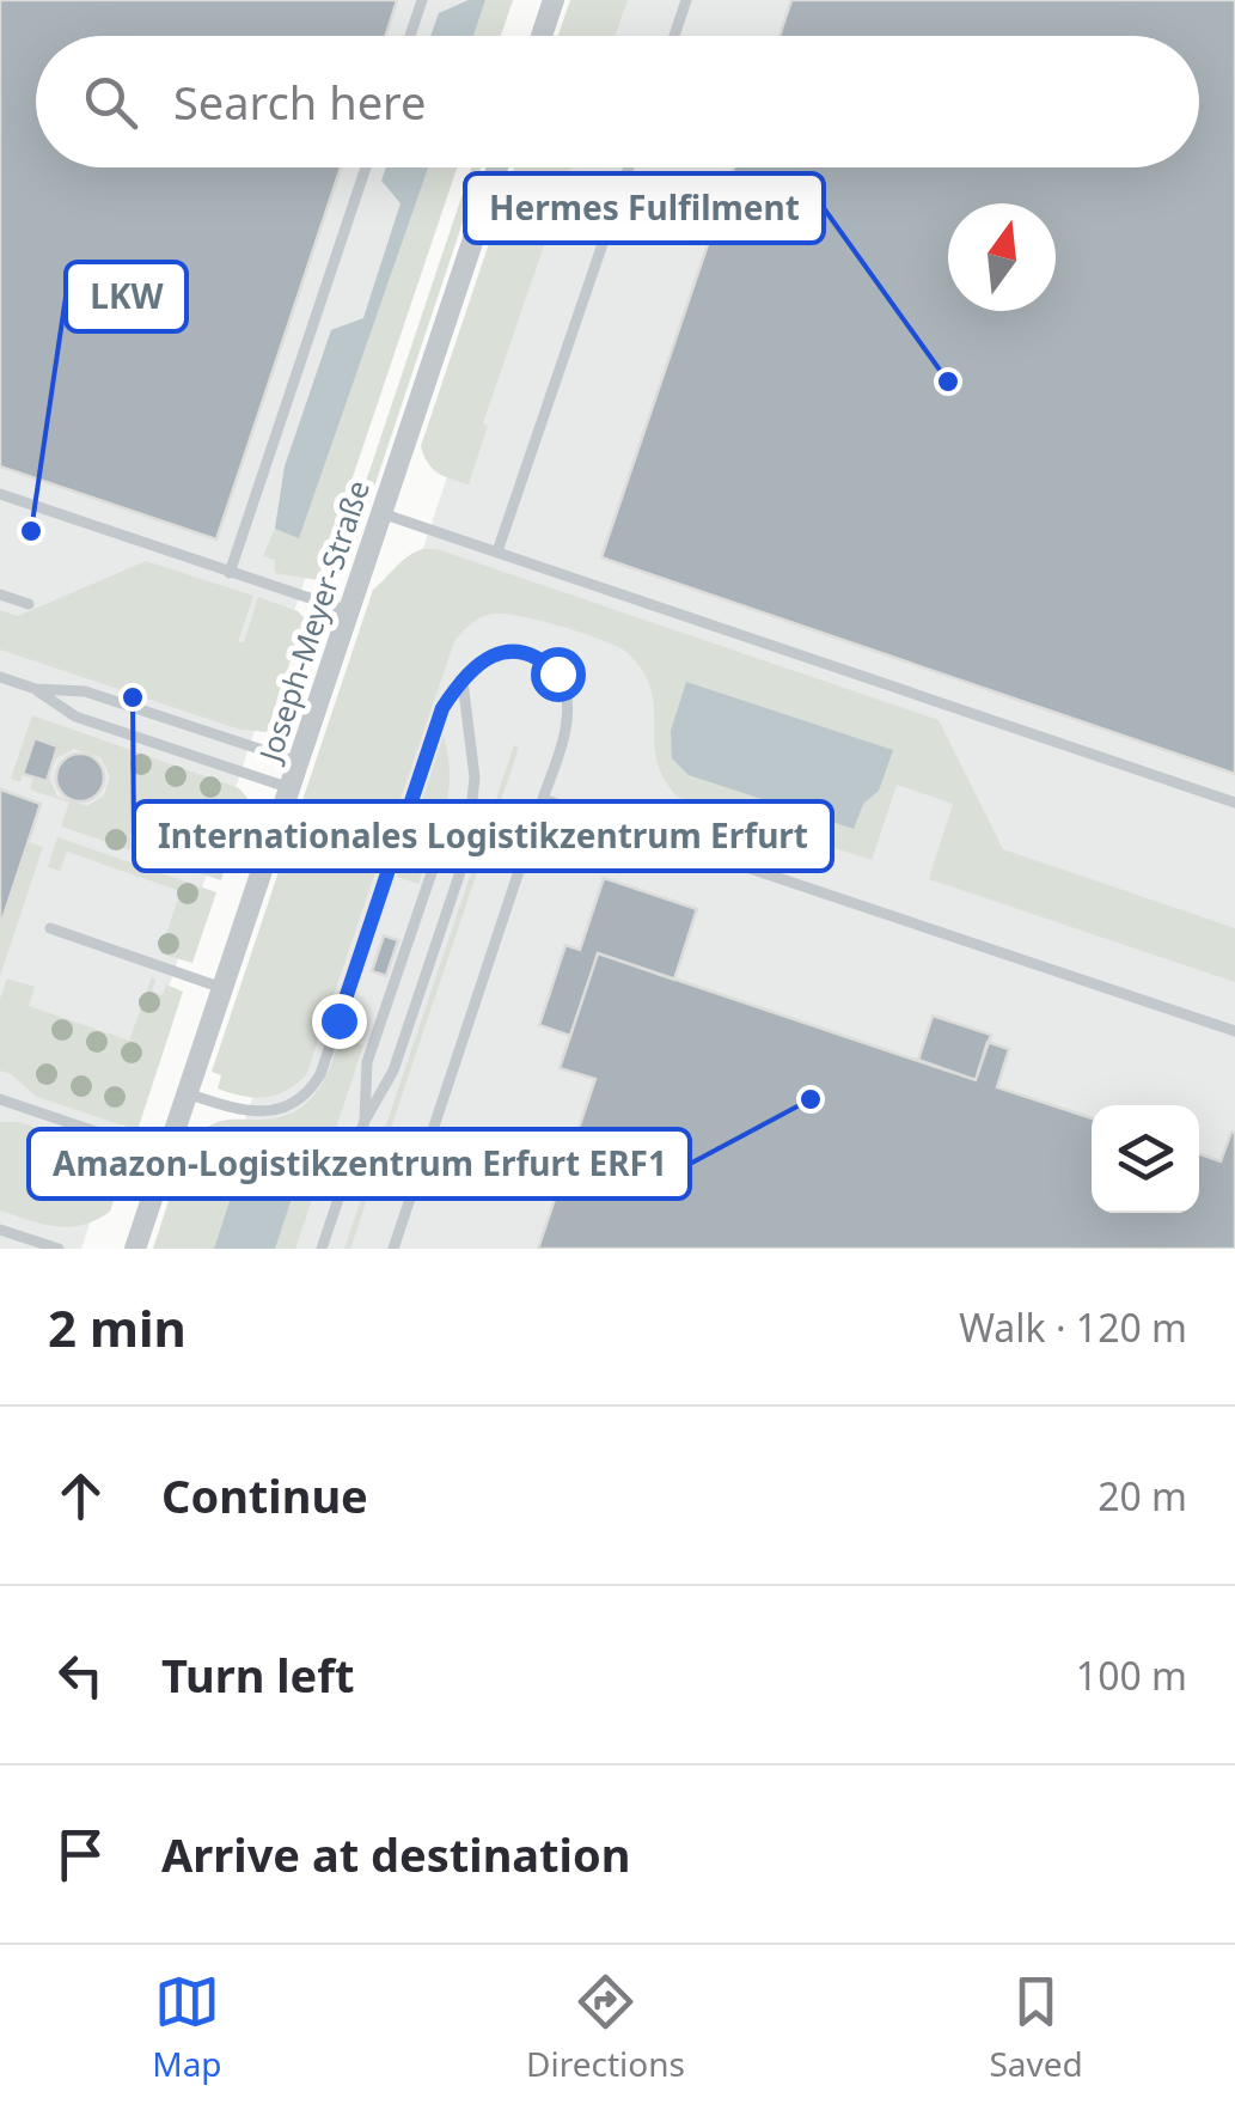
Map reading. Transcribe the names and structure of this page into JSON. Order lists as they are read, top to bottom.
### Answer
{
  "streets": {
    "street": ["Joseph-Meyer-Straße"]
  },
  "places": [
    "Hermes Fulfilment",
    "LKW",
    "Internationales Logistikzentrum Erfurt",
    "Amazon-Logistikzentrum Erfurt ERF1"
  ],
  "north": "top",
  "page": {
    "search": "Search here",
    "heading": ["2 min", "Walk · 120 m"],
    "list": [
      ["Continue", "20 m"],
      ["Turn left", "100 m"],
      "Arrive at destination"
    ],
    "nav": ["Map", "Directions", "Saved"]
  }
}
